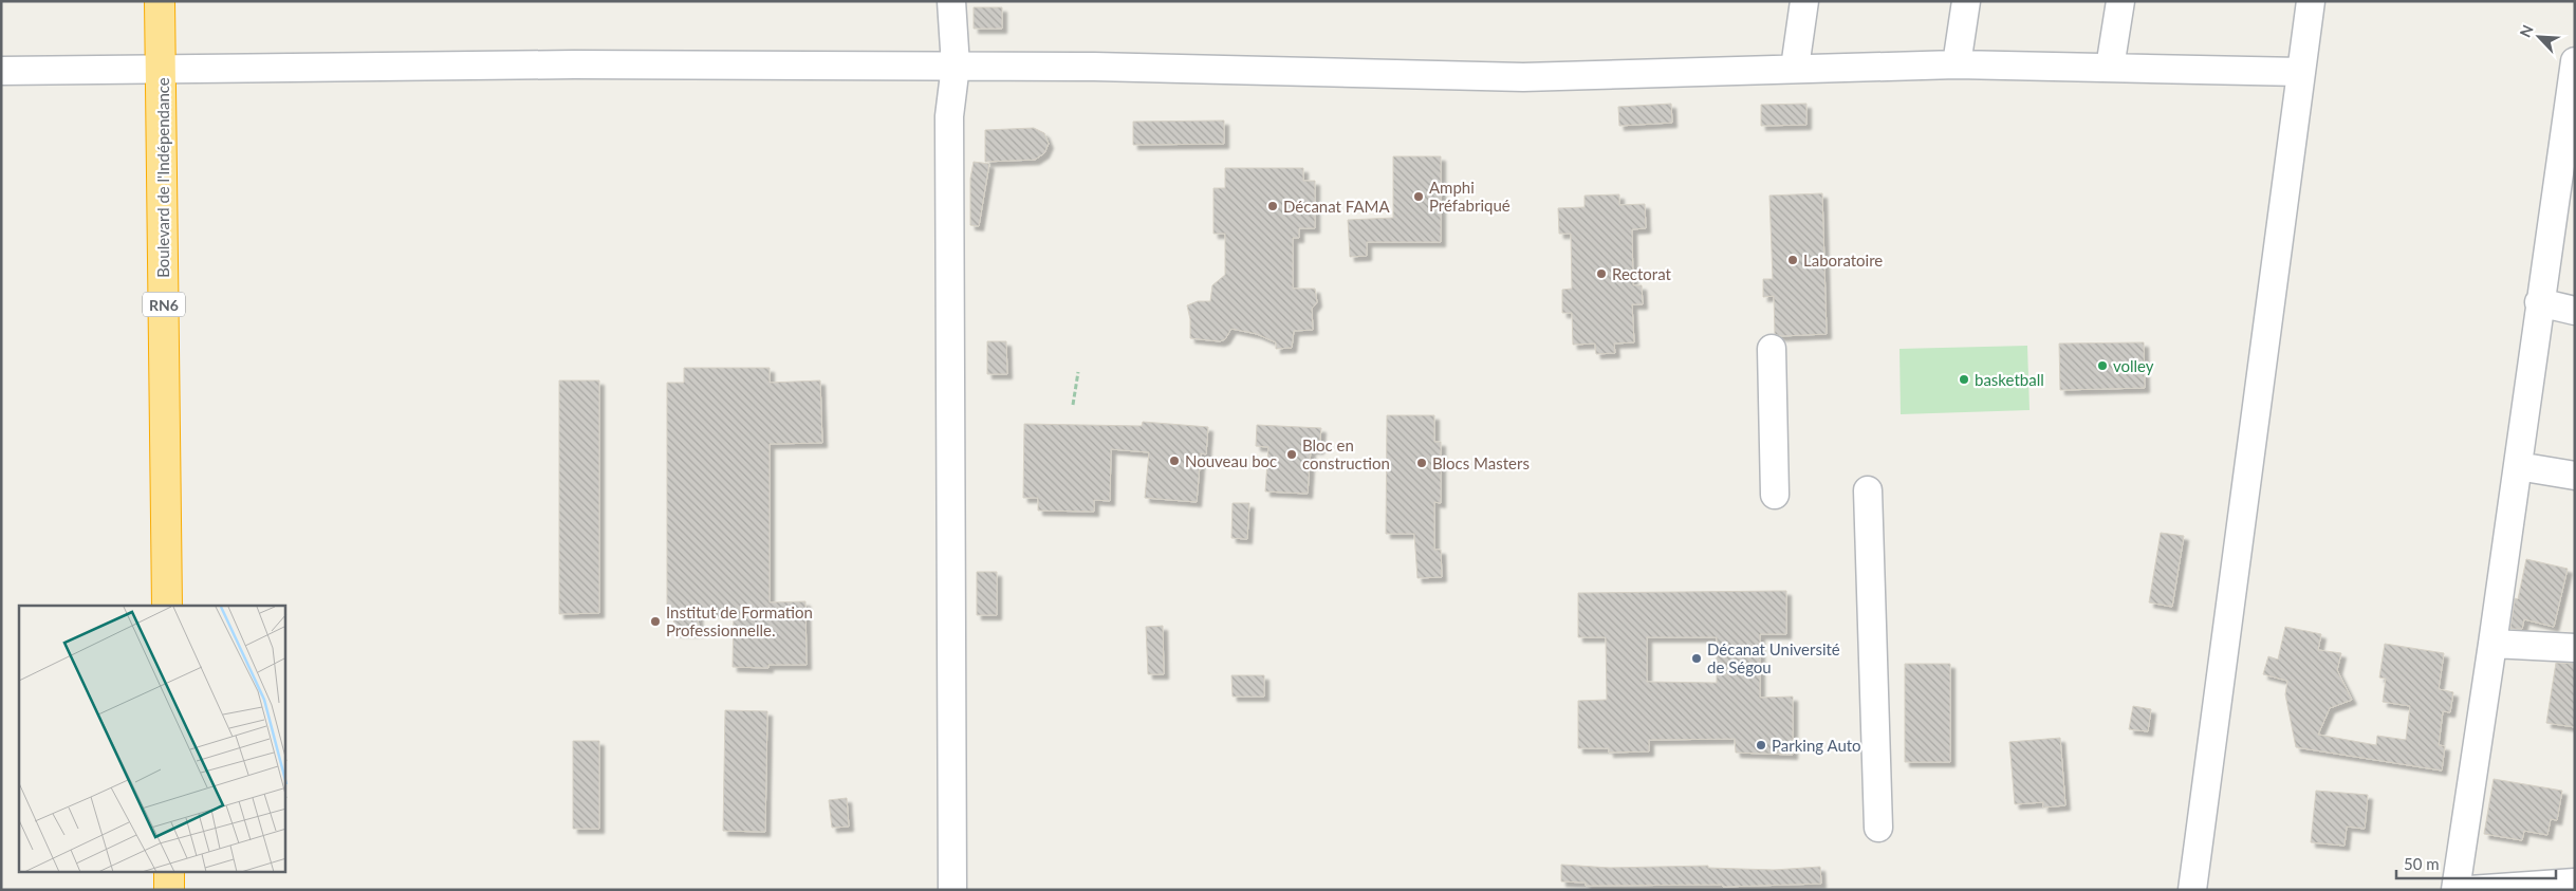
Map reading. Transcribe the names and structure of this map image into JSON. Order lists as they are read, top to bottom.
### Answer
{
  "streets": {
    "highway": ["Boulevard de l'Indépendance", "RN6"]
  },
  "places": [
    "Amphi Préfabriqué",
    "Décanat FAMA",
    "Laboratoire",
    "Rectorat",
    "volley",
    "basketball",
    "Bloc en construction",
    "Nouveau boc",
    "Blocs Masters",
    "Institut de Formation Professionnelle.",
    "Décanat Université de Ségou",
    "Parking Auto"
  ],
  "scale_bar": "50 m",
  "north": "top left"
}
